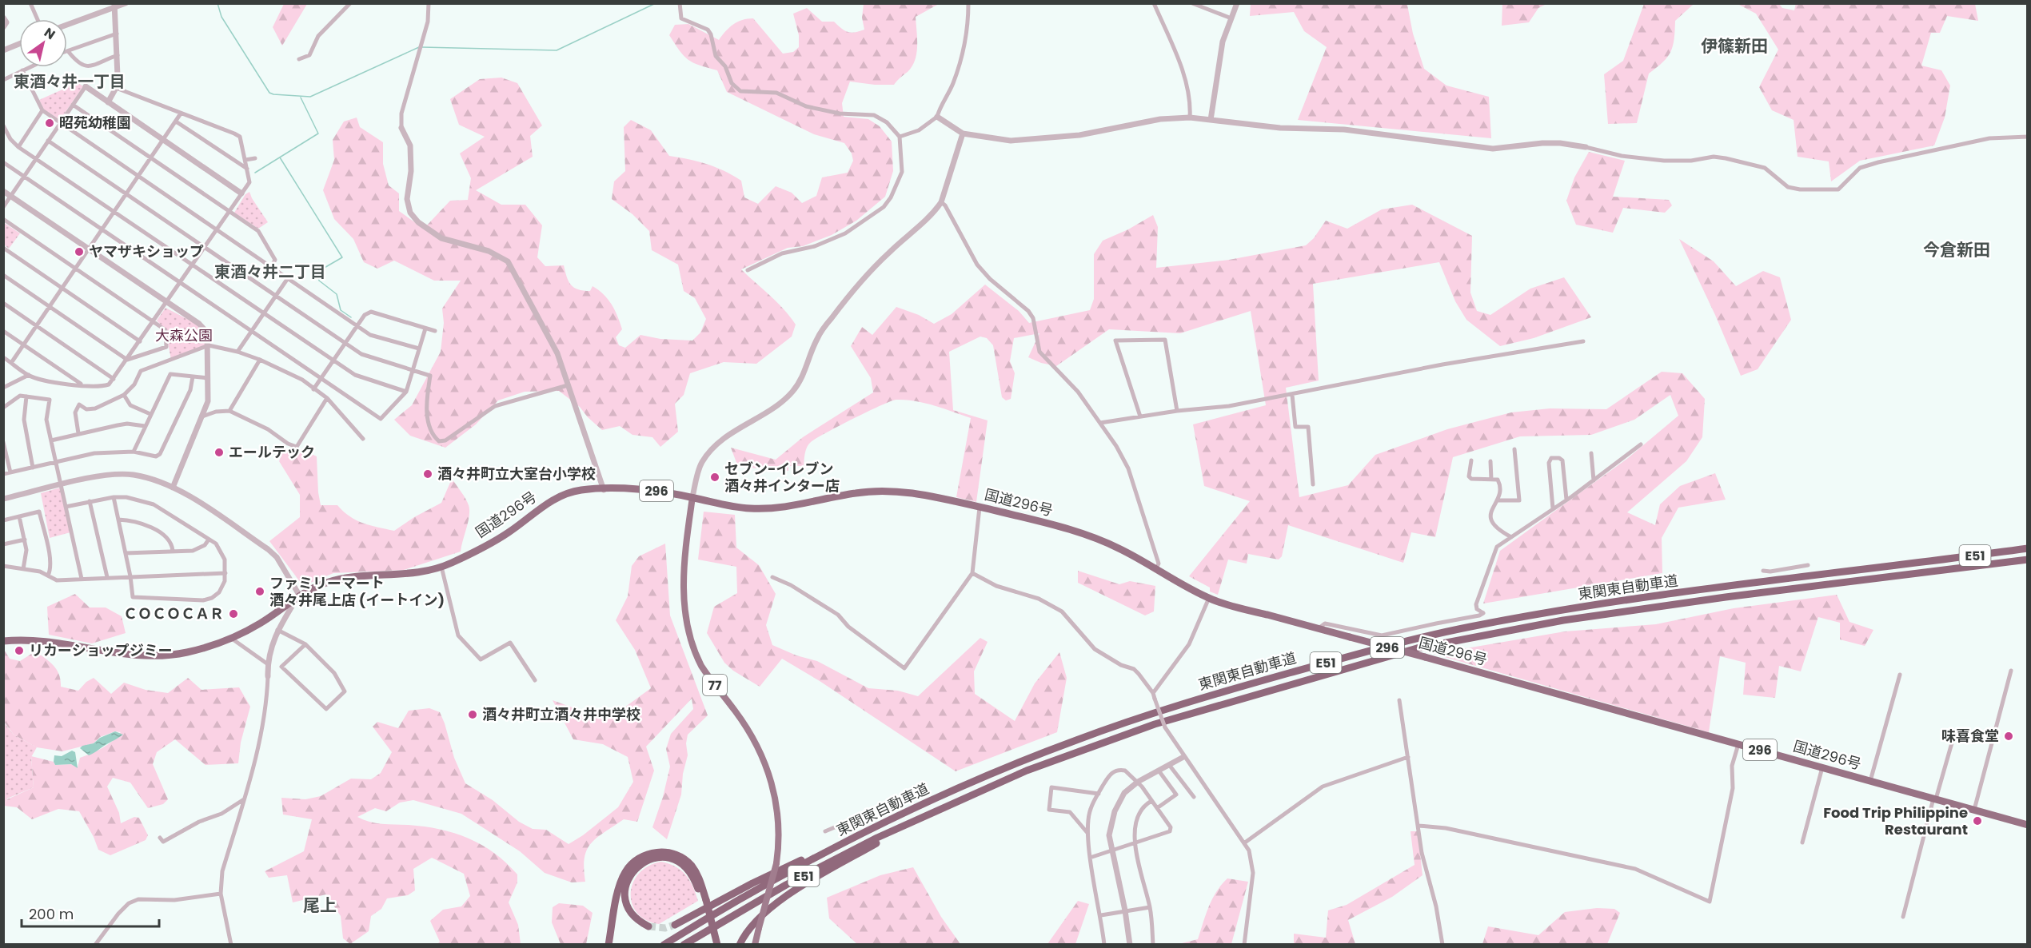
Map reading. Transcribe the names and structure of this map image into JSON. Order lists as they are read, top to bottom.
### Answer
{
  "streets": {
    "highway": [
      "296",
      "国道296号",
      "E51",
      "東関東自動車道"
    ],
    "main road": ["77"]
  },
  "crossings": [
    ["国道296号", "77"]
  ],
  "districts": [
    "伊篠新田",
    "東酒々井一丁目",
    "今倉新田",
    "東酒々井二丁目",
    "尾上"
  ],
  "parks": ["大森公園"],
  "places": [
    "昭苑幼稚園",
    "ヤマザキショップ",
    "エールテック",
    "酒々井町立大室台小学校",
    "セブン-イレブン 酒々井インター店",
    "ファミリーマート 酒々井尾上店 (イートイン)",
    "ＣＯＣＯＣＡＲ",
    "リカーショップジミー",
    "酒々井町立酒々井中学校",
    "味喜食堂",
    "Food Trip Philippine Restaurant"
  ],
  "scale_bar": "200 m",
  "north": "top right"
}
